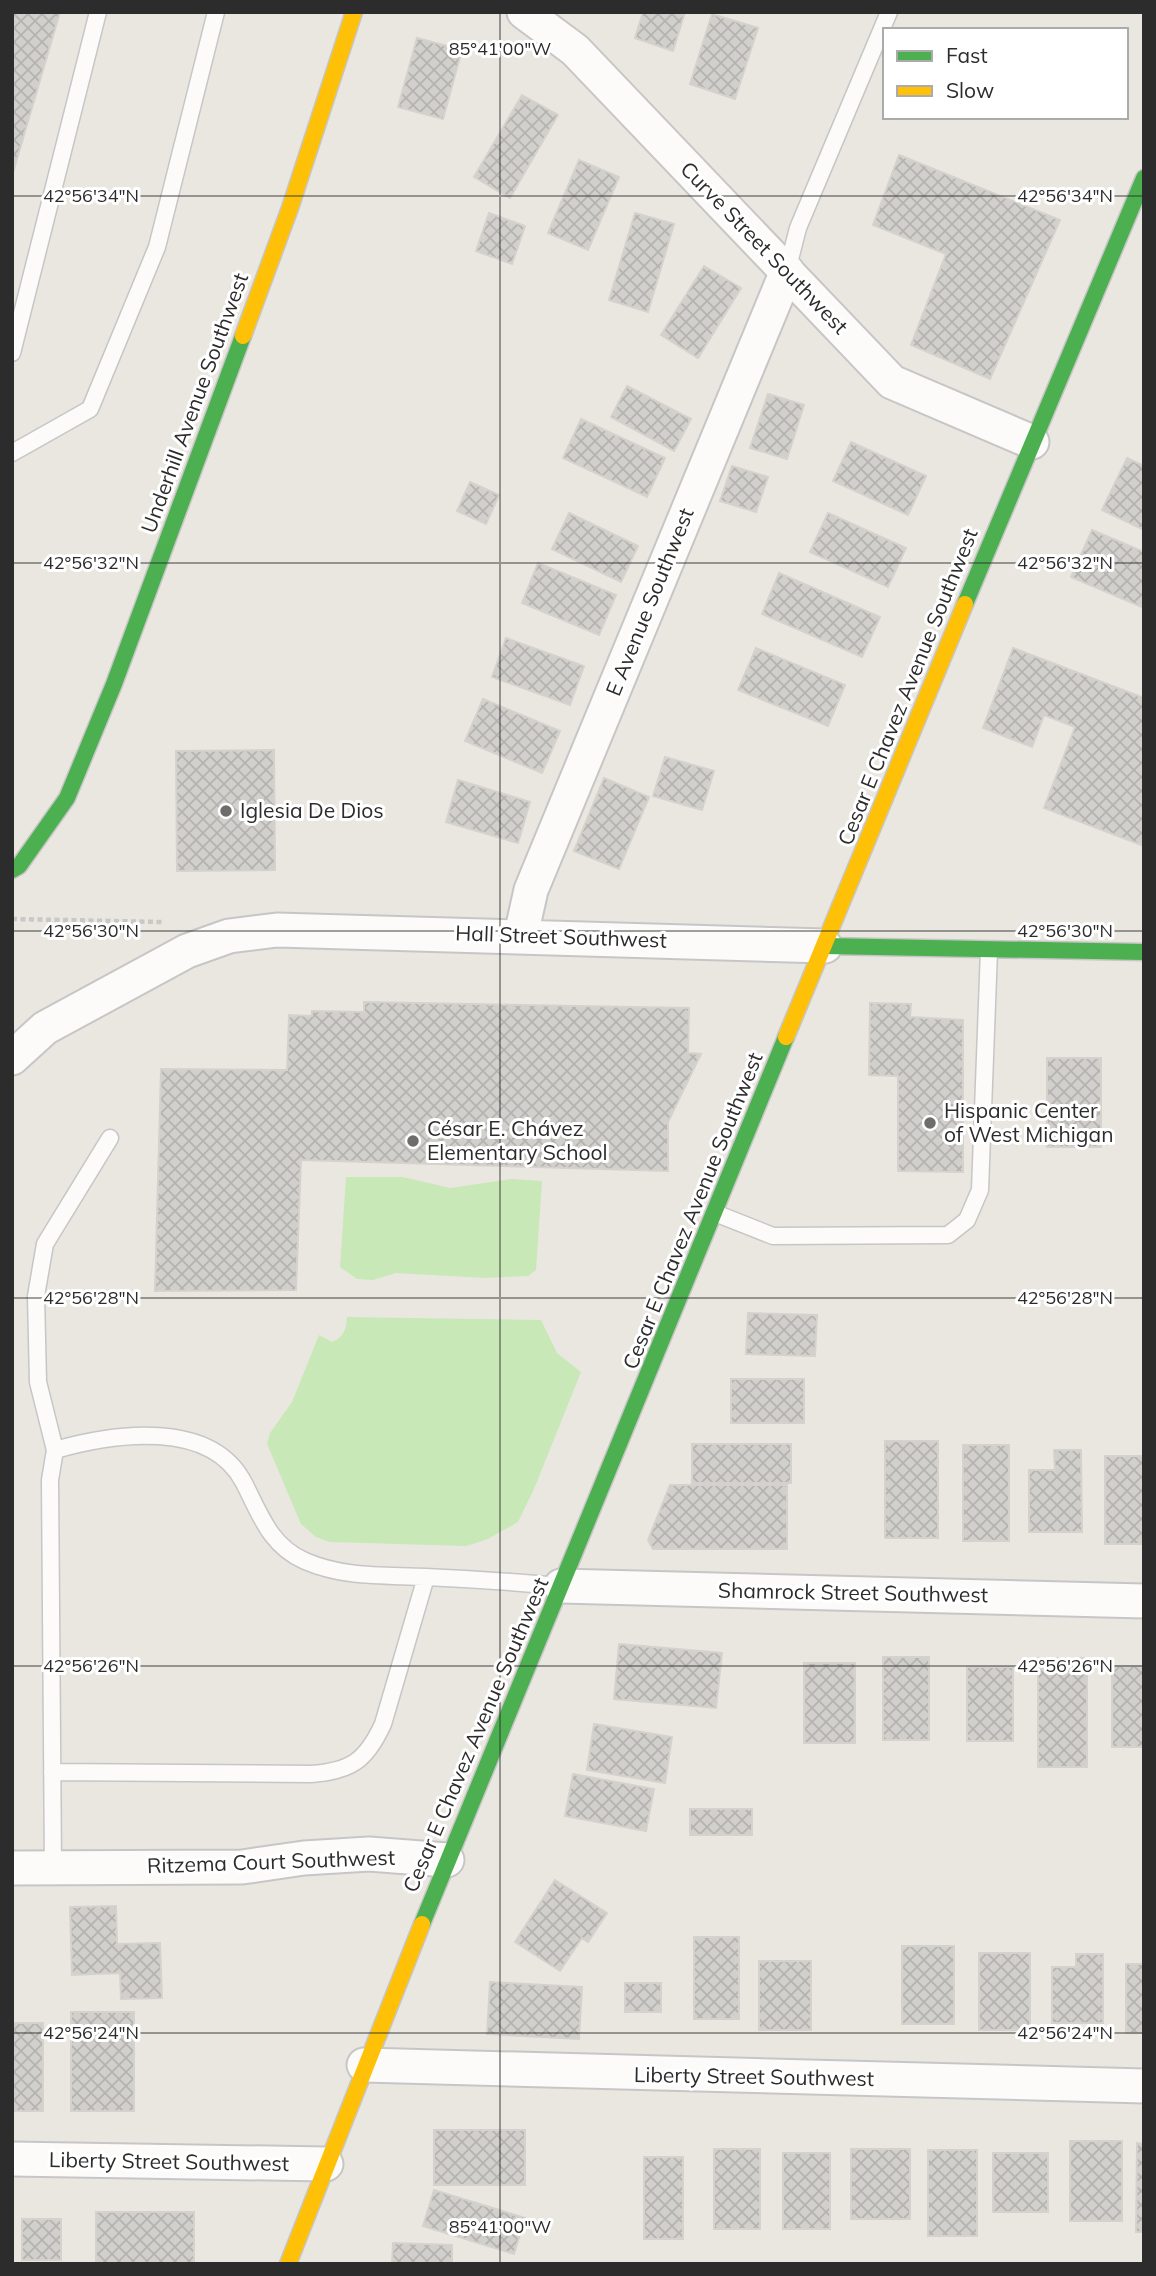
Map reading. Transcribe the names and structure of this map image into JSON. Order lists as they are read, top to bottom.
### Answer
{
  "streets": {
    "main road": ["Underhill Avenue Southwest", "Cesar E Chavez Avenue Southwest", "Hall Street Southwest"],
    "street": [
      "Curve Street Southwest",
      "E Avenue Southwest",
      "Shamrock Street Southwest",
      "Ritzema Court Southwest",
      "Liberty Street Southwest"
    ]
  },
  "crossings": [
    ["Curve Street Southwest", "E Avenue Southwest"],
    ["Curve Street Southwest", "Cesar E Chavez Avenue Southwest"],
    ["E Avenue Southwest", "Hall Street Southwest"],
    ["Cesar E Chavez Avenue Southwest", "Hall Street Southwest"],
    ["Cesar E Chavez Avenue Southwest", "Shamrock Street Southwest"],
    ["Cesar E Chavez Avenue Southwest", "Ritzema Court Southwest"],
    ["Cesar E Chavez Avenue Southwest", "Liberty Street Southwest"]
  ],
  "places": ["Iglesia De Dios", "Hispanic Center of West Michigan", "César E. Chávez Elementary School"],
  "legend": ["Fast", "Slow"],
  "coordinates": [
    "85°41'00\"W",
    "42°56'34\"N",
    "42°56'32\"N",
    "42°56'30\"N",
    "42°56'28\"N",
    "42°56'26\"N",
    "42°56'24\"N"
  ]
}
